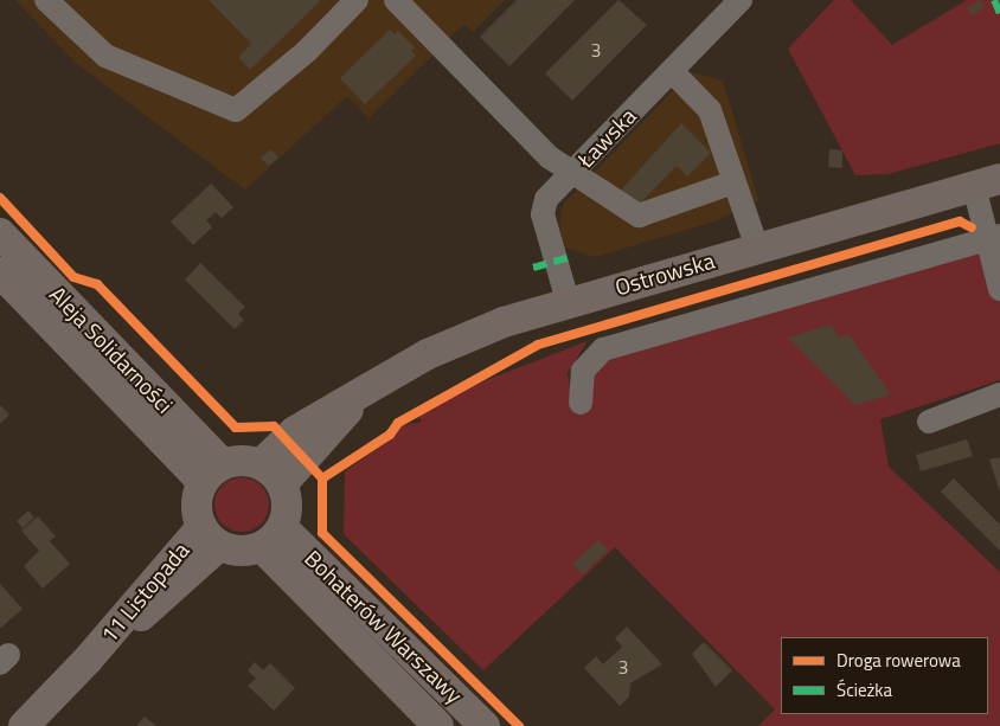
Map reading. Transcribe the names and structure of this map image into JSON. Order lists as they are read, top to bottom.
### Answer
{
  "streets": {
    "main road": [
      "Ostrowska",
      "Aleja Solidarności",
      "11 Listopada",
      "Bohaterów Warszawy"
    ],
    "street": ["Ławska"]
  },
  "crossings": [
    ["Ławska", "Ostrowska"],
    ["Ostrowska", "Aleja Solidarności"],
    ["Ostrowska", "11 Listopada"],
    ["Ostrowska", "Bohaterów Warszawy"],
    ["Aleja Solidarności", "11 Listopada"],
    ["Aleja Solidarności", "Bohaterów Warszawy"],
    ["11 Listopada", "Bohaterów Warszawy"]
  ],
  "house_numbers": ["3", "3"],
  "legend": ["Droga rowerowa", "Ścieżka"]
}
